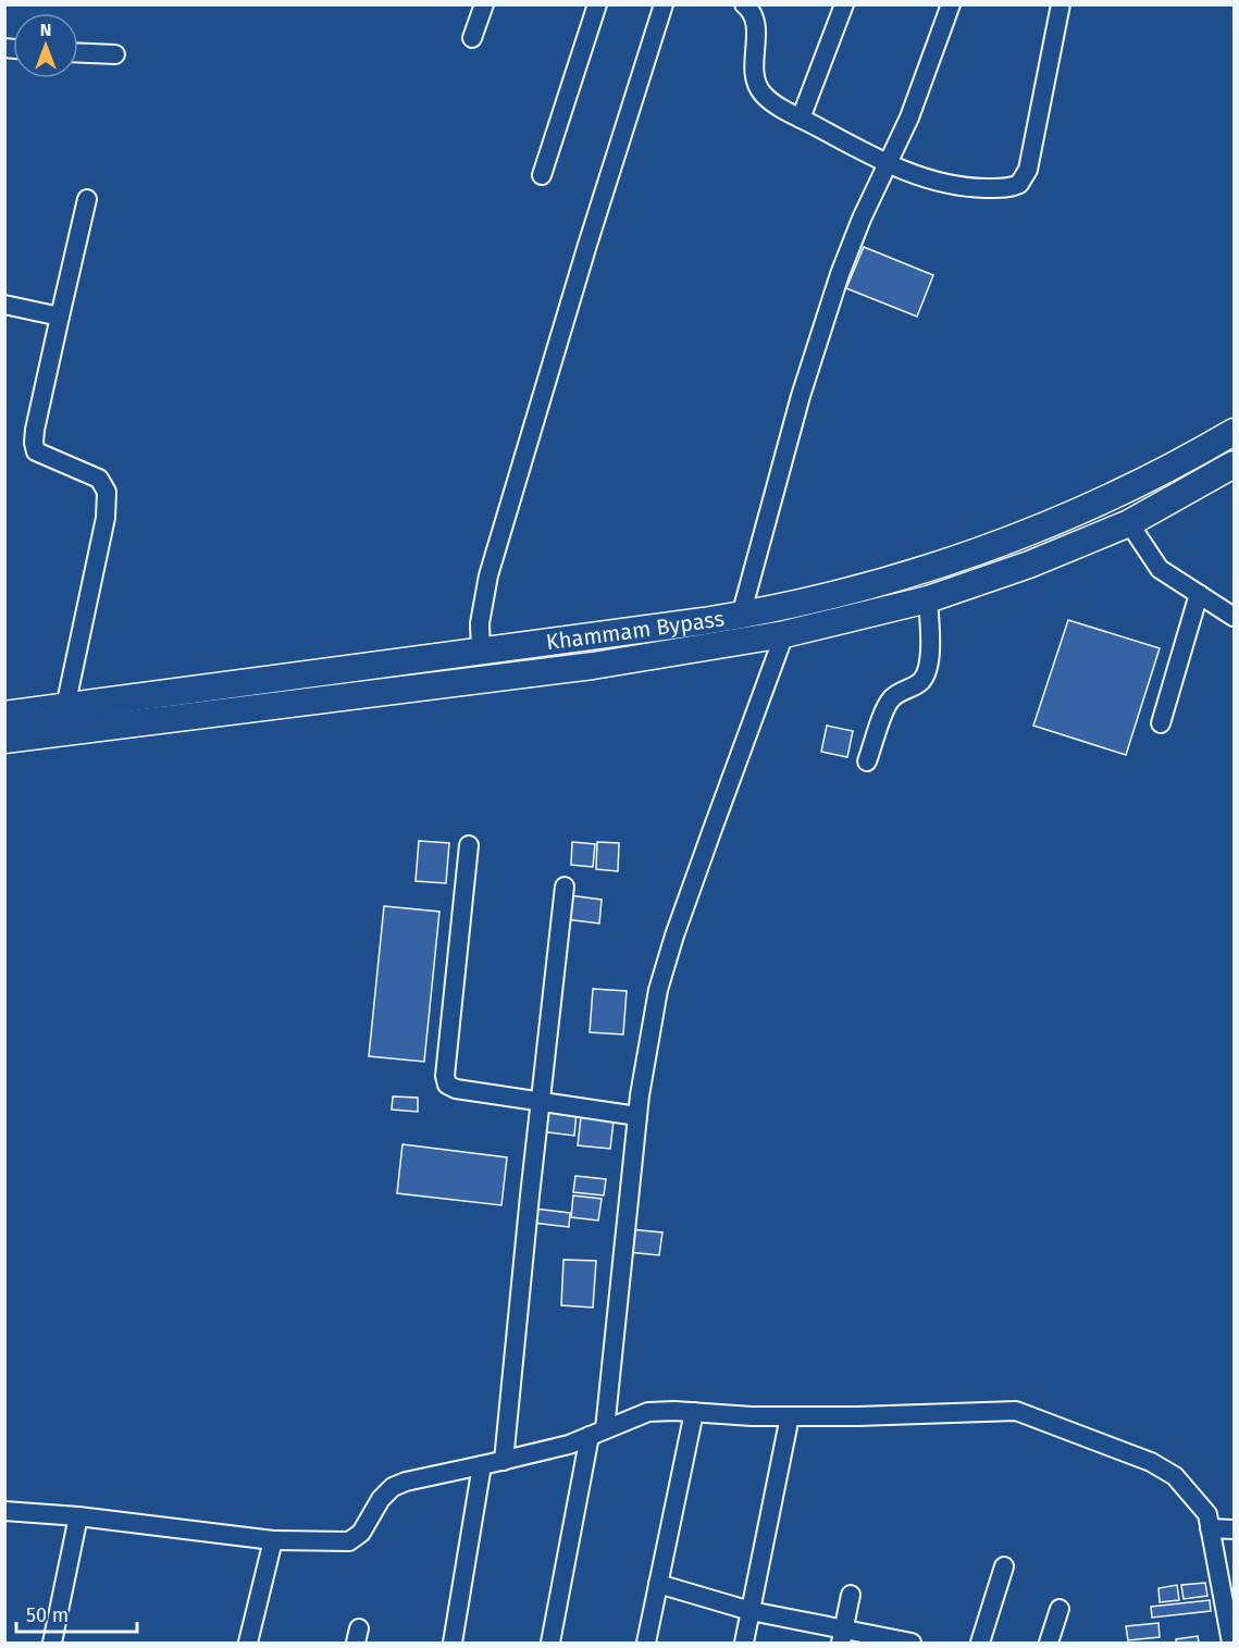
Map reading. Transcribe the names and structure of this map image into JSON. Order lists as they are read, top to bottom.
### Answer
{
  "streets": {
    "highway": ["Khammam Bypass"]
  },
  "scale_bar": "50 m",
  "north": "top"
}
